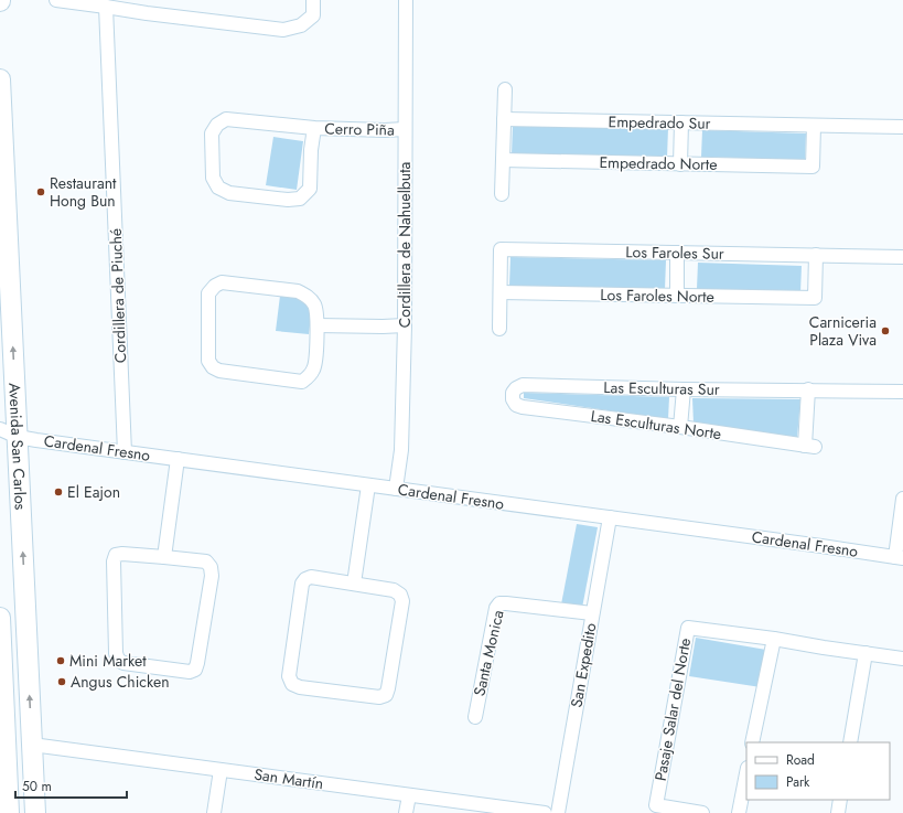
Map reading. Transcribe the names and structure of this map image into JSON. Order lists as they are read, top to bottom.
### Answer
{
  "streets": {
    "main road": ["Avenida San Carlos"],
    "street": [
      "Empedrado Sur",
      "Cerro Piña",
      "Empedrado Norte",
      "Cordillera de Nahuelbuta",
      "Los Faroles Sur",
      "Cordillera de Piuché",
      "Los Faroles Norte",
      "Las Esculturas Sur",
      "Las Esculturas Norte",
      "Cardenal Fresno",
      "Santa Monica",
      "San Expedito",
      "Pasaje Salar del Norte",
      "San Martín"
    ]
  },
  "crossings": [
    ["Empedrado Sur", "Empedrado Norte"],
    ["Cerro Piña", "Cordillera de Nahuelbuta"],
    ["Cordillera de Nahuelbuta", "Cardenal Fresno"],
    ["Los Faroles Sur", "Los Faroles Norte"],
    ["Cordillera de Piuché", "Cardenal Fresno"],
    ["Las Esculturas Sur", "Las Esculturas Norte"],
    ["Avenida San Carlos", "Cardenal Fresno"],
    ["Avenida San Carlos", "San Martín"],
    ["Cardenal Fresno", "San Expedito"],
    ["Santa Monica", "San Expedito"]
  ],
  "one_way": ["Avenida San Carlos"],
  "places": [
    "Restaurant Hong Bun",
    "Carniceria Plaza Viva",
    "El Eajon",
    "Mini Market",
    "Angus Chicken"
  ],
  "legend": ["Road", "Park"],
  "scale_bar": "50 m"
}
